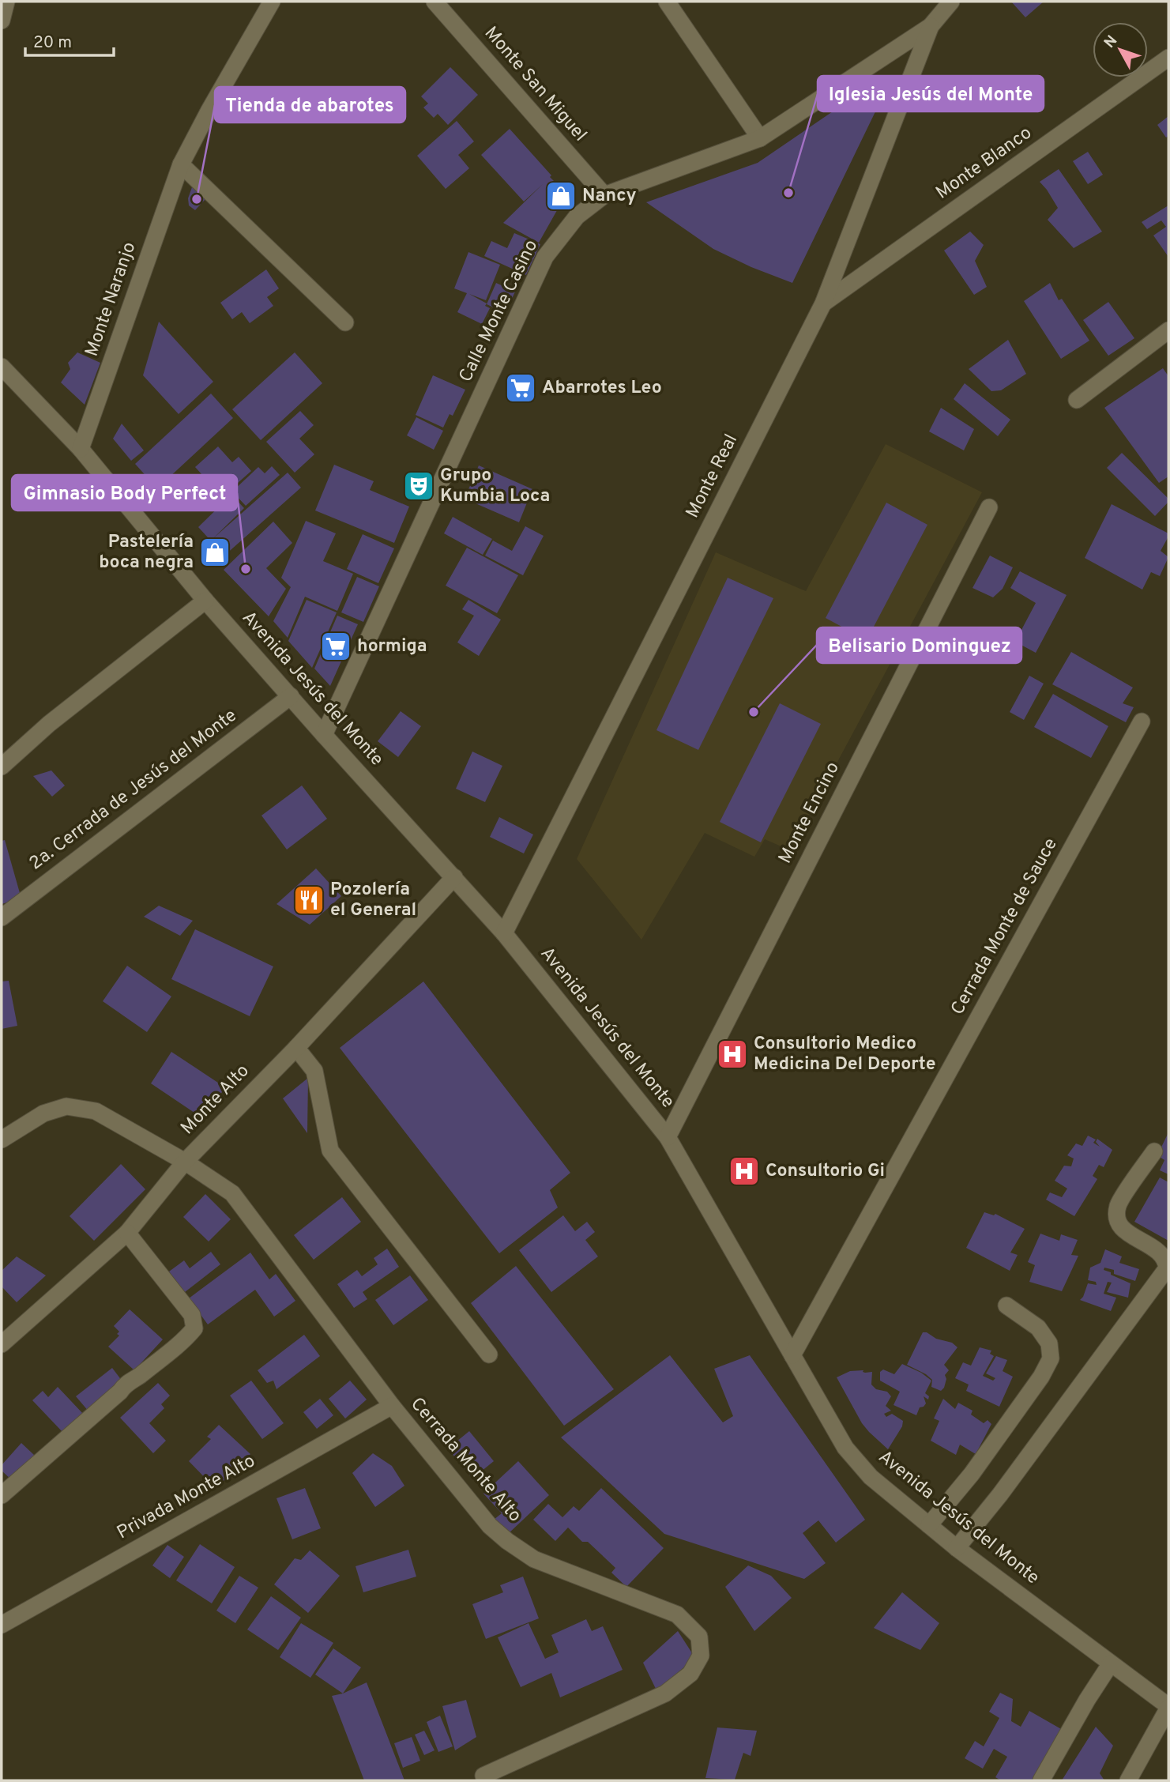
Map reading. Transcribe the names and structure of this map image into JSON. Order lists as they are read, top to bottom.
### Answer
{
  "streets": {
    "street": [
      "Monte San Miguel",
      "Monte Blanco",
      "Monte Naranjo",
      "Calle Monte Casino",
      "Monte Real",
      "Avenida Jesús del Monte",
      "2a. Cerrada de Jesús del Monte",
      "Monte Encino",
      "Cerrada Monte de Sauce",
      "Monte Alto",
      "Cerrada Monte Alto",
      "Privada Monte Alto"
    ]
  },
  "crossings": [
    ["Monte San Miguel", "Calle Monte Casino"],
    ["Monte Blanco", "Monte Real"],
    ["Monte Naranjo", "Avenida Jesús del Monte"],
    ["Calle Monte Casino", "Monte Real"],
    ["Calle Monte Casino", "Avenida Jesús del Monte"],
    ["Monte Real", "Avenida Jesús del Monte"],
    ["Avenida Jesús del Monte", "2a. Cerrada de Jesús del Monte"],
    ["Avenida Jesús del Monte", "Monte Encino"],
    ["Avenida Jesús del Monte", "Cerrada Monte de Sauce"],
    ["Avenida Jesús del Monte", "Monte Alto"],
    ["Monte Alto", "Cerrada Monte Alto"],
    ["Cerrada Monte Alto", "Privada Monte Alto"]
  ],
  "places": {
    "other": [
      "Iglesia Jesús del Monte",
      "Tienda de abarotes",
      "Gimnasio Body Perfect",
      "Belisario Dominguez"
    ],
    "shop": ["Nancy", "Pastelería boca negra"],
    "supermarket": ["Abarrotes Leo", "hormiga"],
    "theatre": ["Grupo Kumbia Loca"],
    "restaurant": ["Pozolería el General"],
    "hospital": ["Consultorio Medico Medicina Del Deporte", "Consultorio Gi"]
  },
  "scale_bar": "20 m",
  "north": "top left"
}
